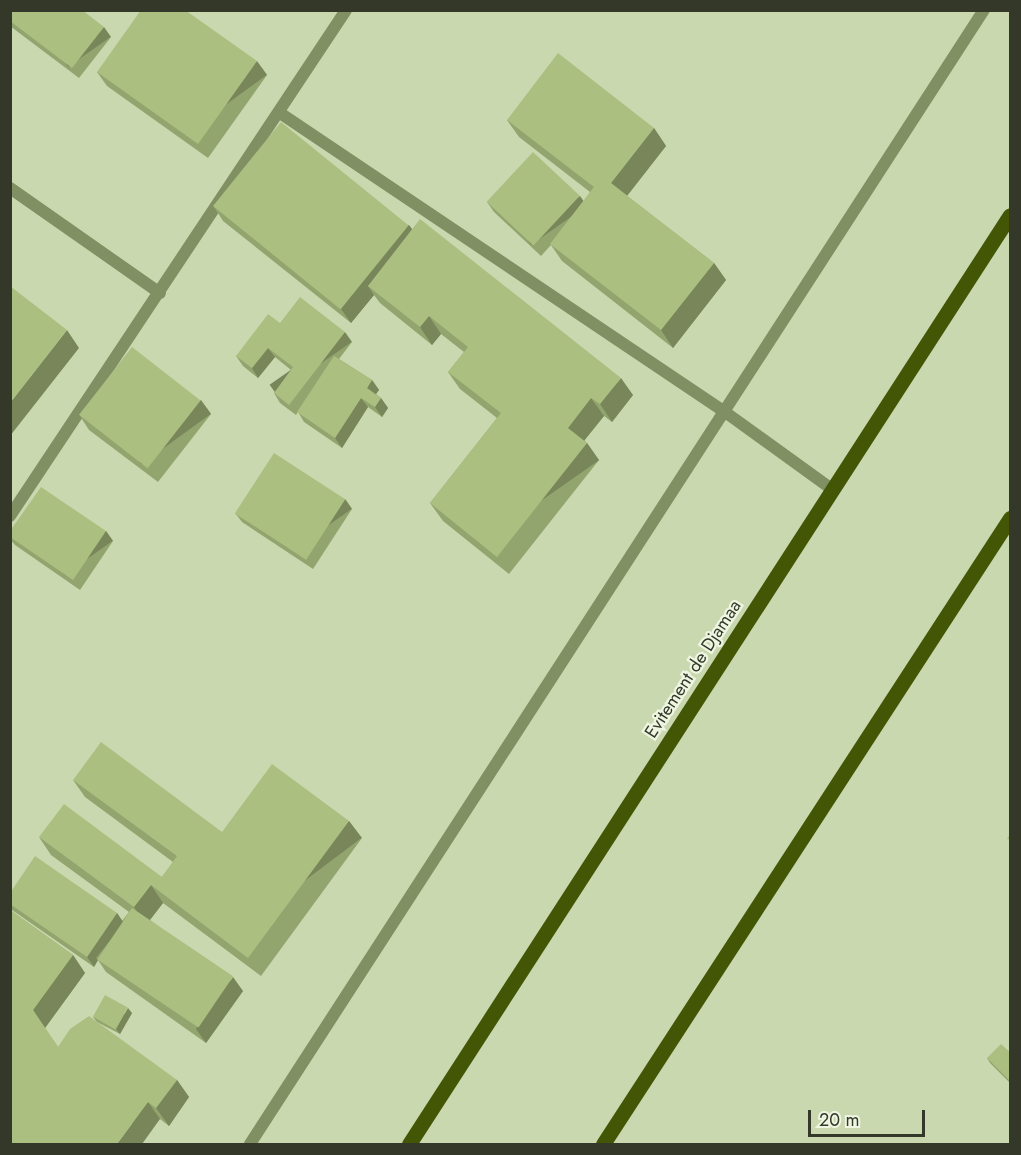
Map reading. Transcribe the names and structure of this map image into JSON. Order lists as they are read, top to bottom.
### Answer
{
  "streets": {
    "main road": ["Evitement de Djamaa"]
  },
  "scale_bar": "20 m"
}
